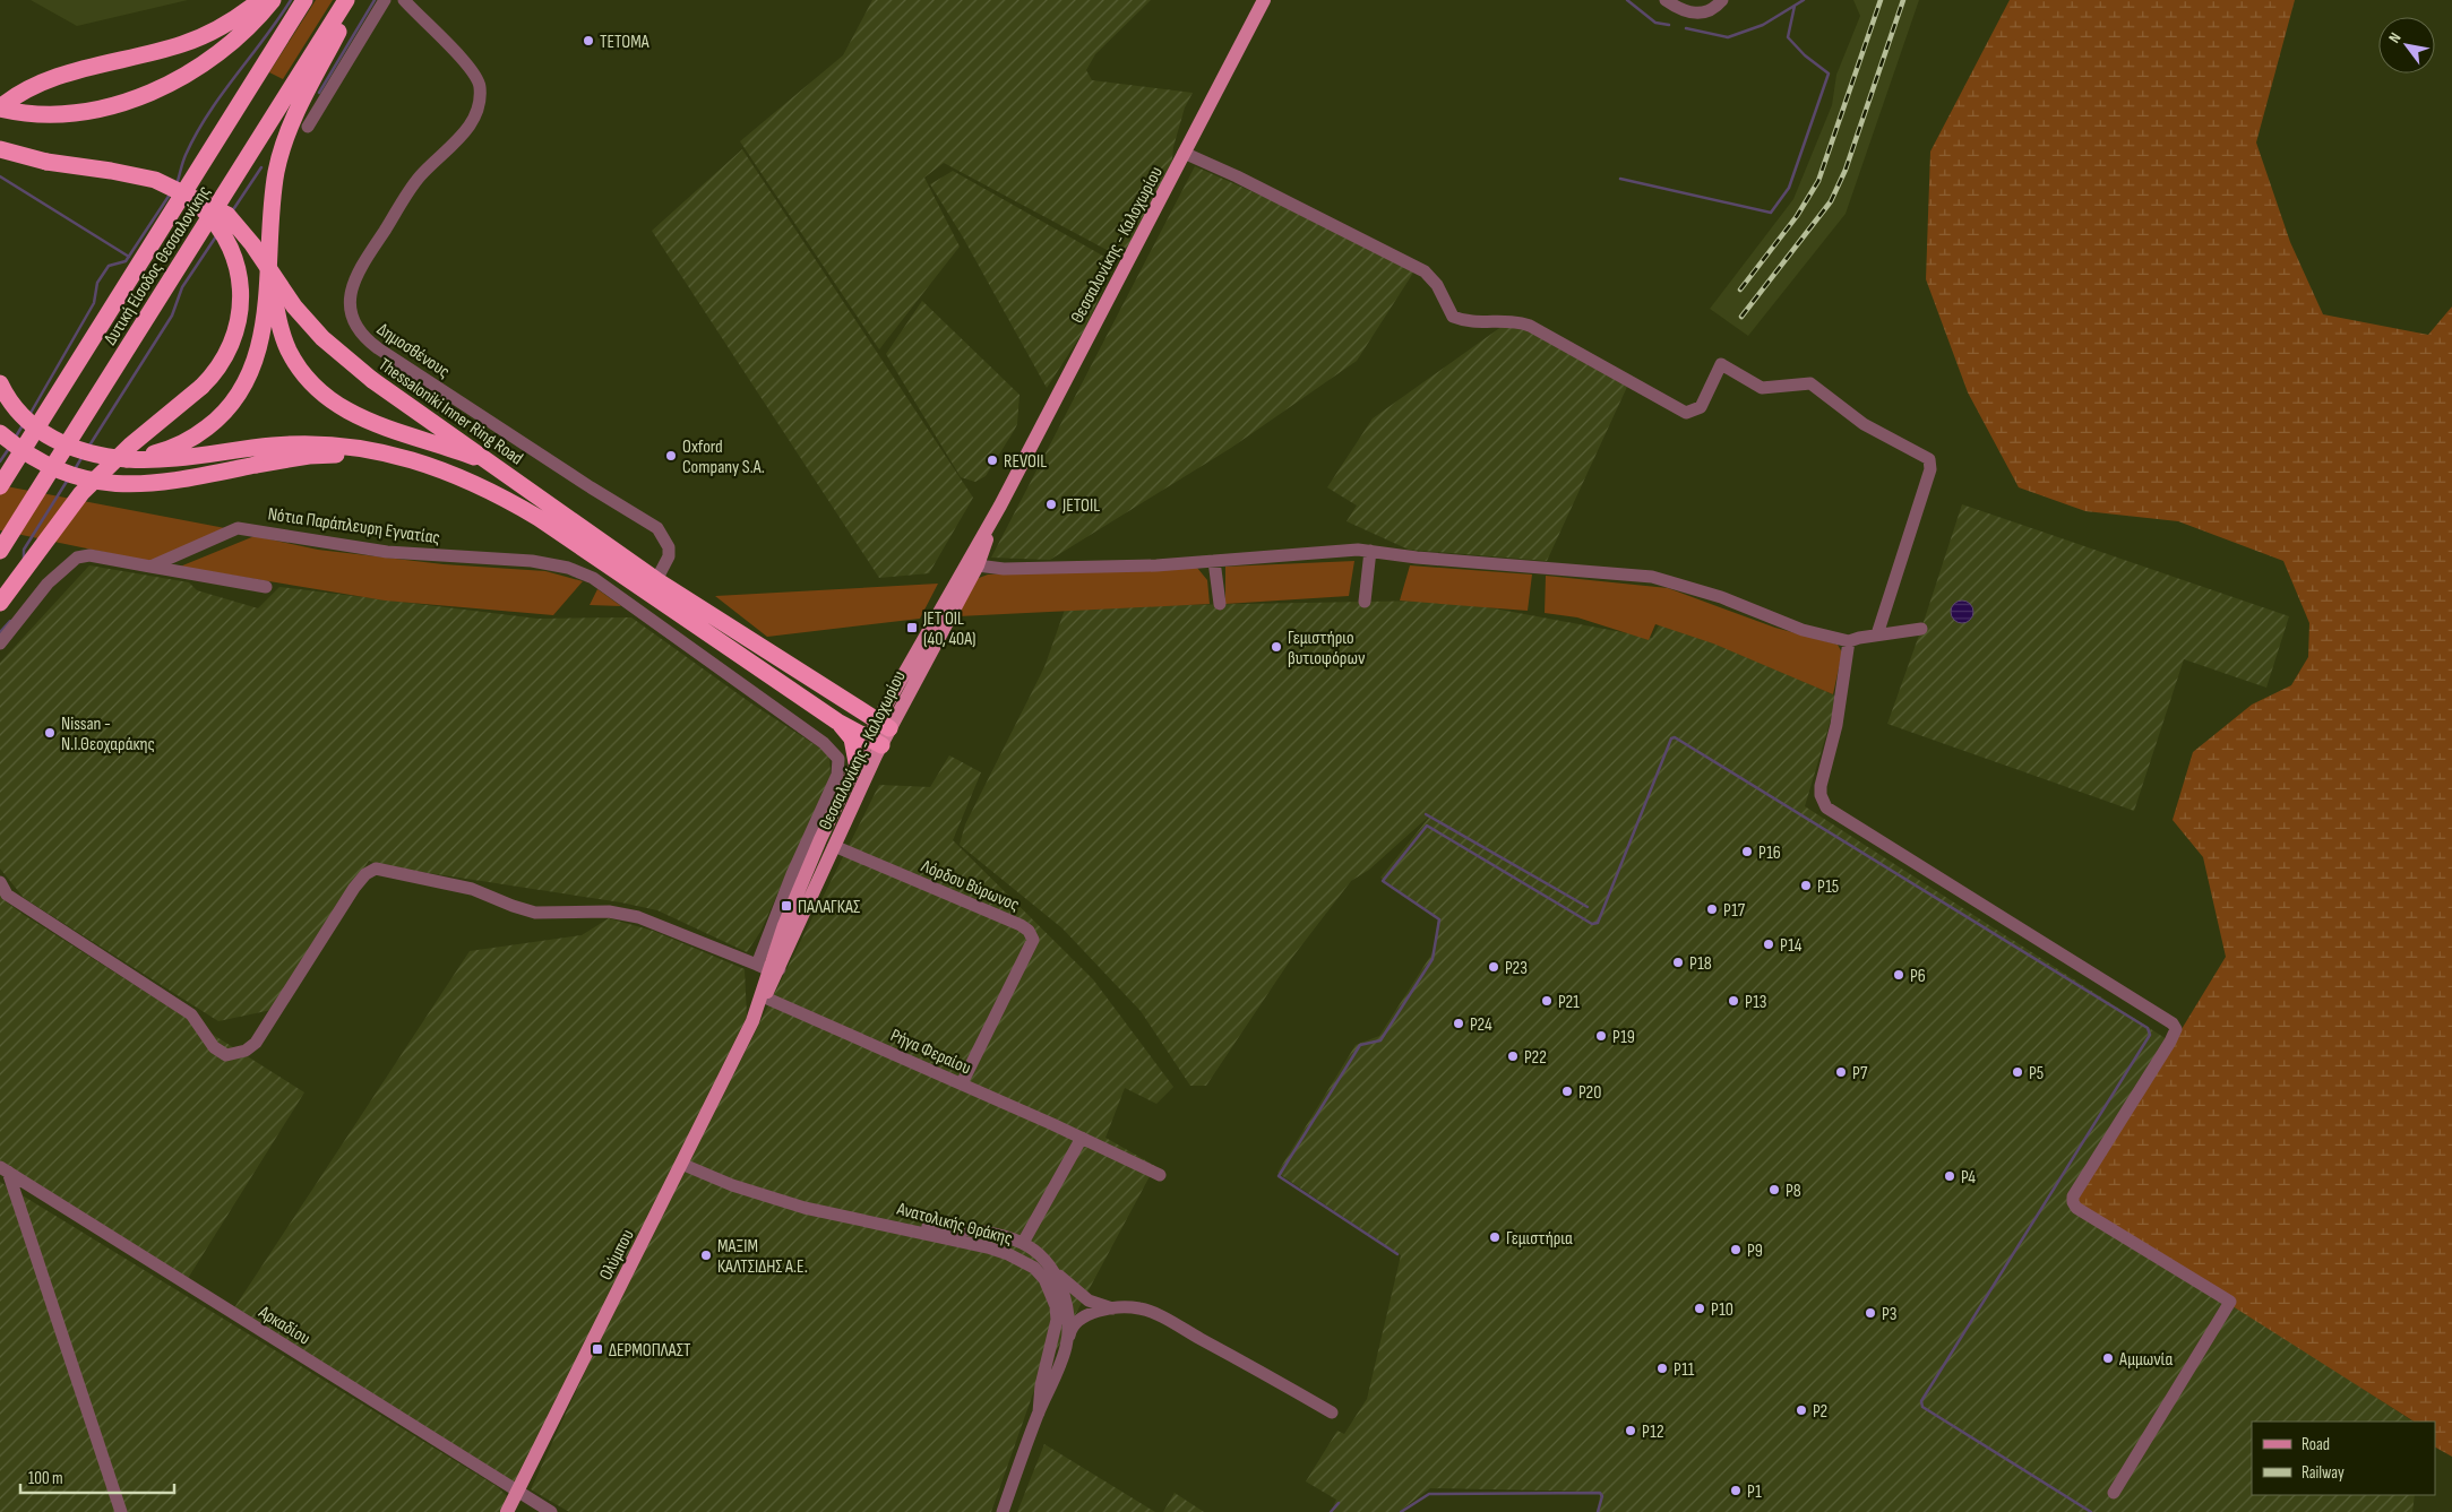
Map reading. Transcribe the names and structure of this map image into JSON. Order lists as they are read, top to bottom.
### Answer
{
  "streets": {
    "highway": ["Δυτική Είσοδος Θεσσαλονίκης", "Thessaloniki Inner Ring Road"],
    "main road": ["Θεσσαλονίκης - Καλοχωρίου", "Ολύμπου"],
    "street": [
      "Δημοσθένους",
      "Νότια Παράπλευρη Εγνατίας",
      "Λόρδου Βύρωνος",
      "Ρήγα Φεραίου",
      "Ανατολικής Θράκης",
      "Αρκαδίου"
    ]
  },
  "crossings": [
    ["Θεσσαλονίκης - Καλοχωρίου", "Thessaloniki Inner Ring Road"],
    ["Θεσσαλονίκης - Καλοχωρίου", "Λόρδου Βύρωνος"],
    ["Θεσσαλονίκης - Καλοχωρίου", "Ρήγα Φεραίου"],
    ["Θεσσαλονίκης - Καλοχωρίου", "Ολύμπου"],
    ["Δημοσθένους", "Thessaloniki Inner Ring Road"],
    ["Λόρδου Βύρωνος", "Ρήγα Φεραίου"],
    ["Ανατολικής Θράκης", "Ολύμπου"],
    ["Ολύμπου", "Αρκαδίου"]
  ],
  "places": {
    "other": [
      "TETOMA",
      "Oxford Company S.A.",
      "REVOIL",
      "JETOIL",
      "Γεμιστήριο βυτιοφόρων",
      "Nissan - Ν.Ι.Θεοχαράκης",
      "P16",
      "P15",
      "P17",
      "P14",
      "P18",
      "P23",
      "P6",
      "P21",
      "P13",
      "P24",
      "P19",
      "P22",
      "P7",
      "P5",
      "P20",
      "P4",
      "P8",
      "Γεμιστήρια",
      "P9",
      "ΜΑΞΙΜ ΚΑΛΤΣΙΔΗΣ Α.Ε.",
      "P10",
      "P3",
      "Αμμωνία",
      "P11",
      "P2",
      "P12",
      "P1"
    ],
    "transit": ["JET OIL (40, 40Α)", "ΠΑΛΑΓΚΑΣ", "ΔΕΡΜΟΠΛΑΣΤ"]
  },
  "legend": ["Road", "Railway"],
  "scale_bar": "100 m",
  "north": "top left"
}
